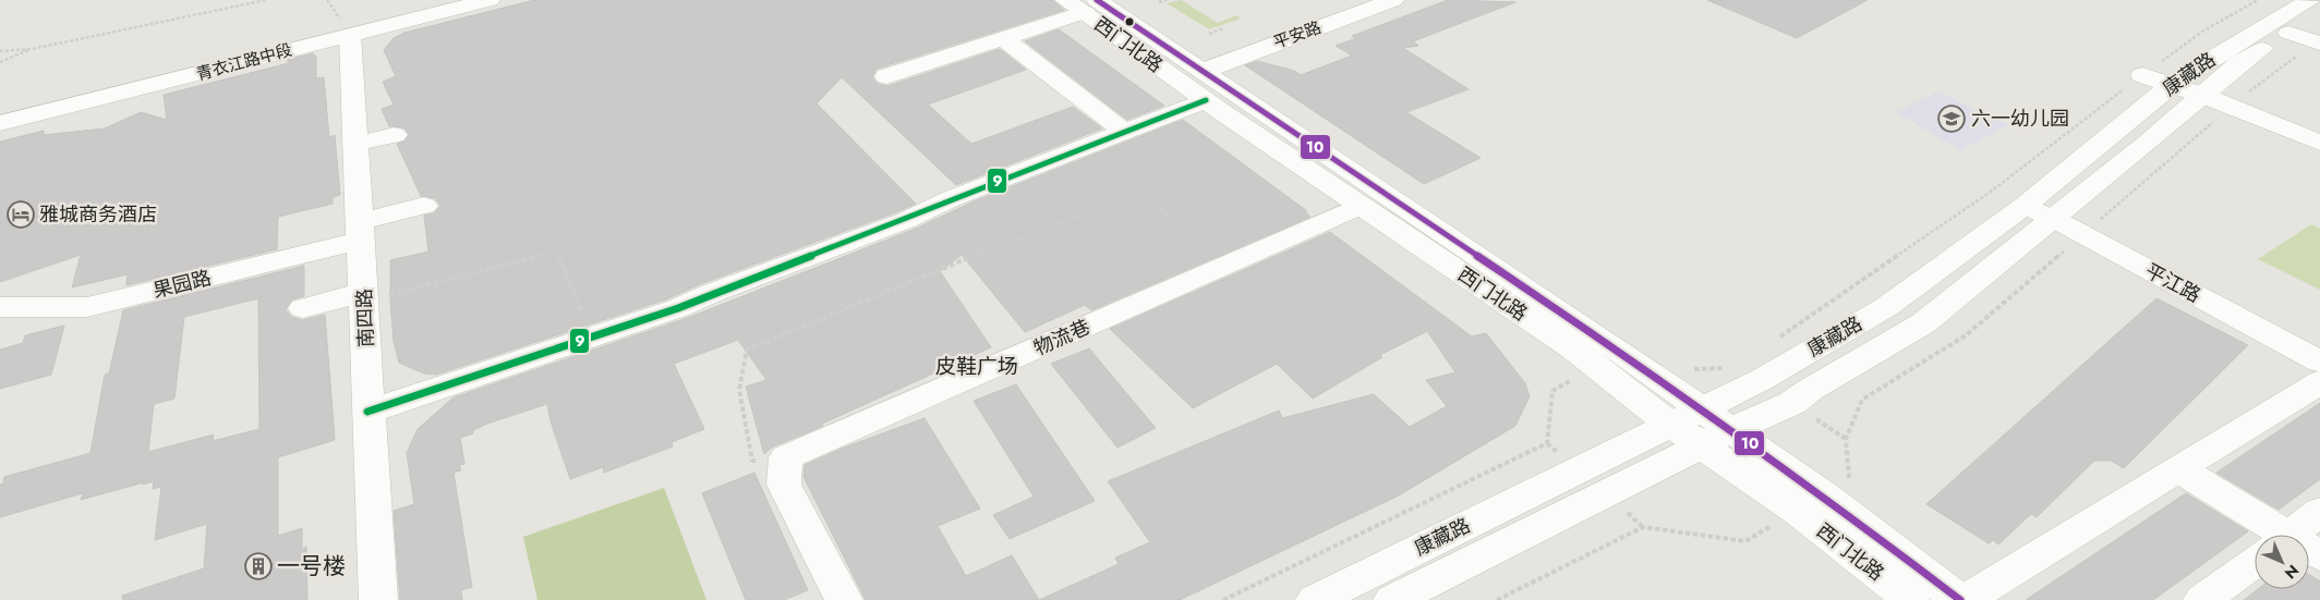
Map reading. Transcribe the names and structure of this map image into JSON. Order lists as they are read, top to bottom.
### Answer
{
  "streets": {
    "main road": [
      "平安路",
      "西门北路",
      "青衣江路中段",
      "康藏路",
      "平江路",
      "果园路",
      "南四路",
      "物流巷"
    ]
  },
  "crossings": [
    ["平安路", "西门北路"],
    ["西门北路", "康藏路"],
    ["西门北路", "物流巷"],
    ["青衣江路中段", "南四路"],
    ["康藏路", "平江路"],
    ["果园路", "南四路"]
  ],
  "districts": ["皮鞋广场"],
  "places": {
    "school or university": ["六一幼儿园"],
    "hotel": ["雅城商务酒店"],
    "building": ["一号楼"]
  },
  "lines": ["transit line 10", "transit line 9"],
  "north": "bottom right"
}
